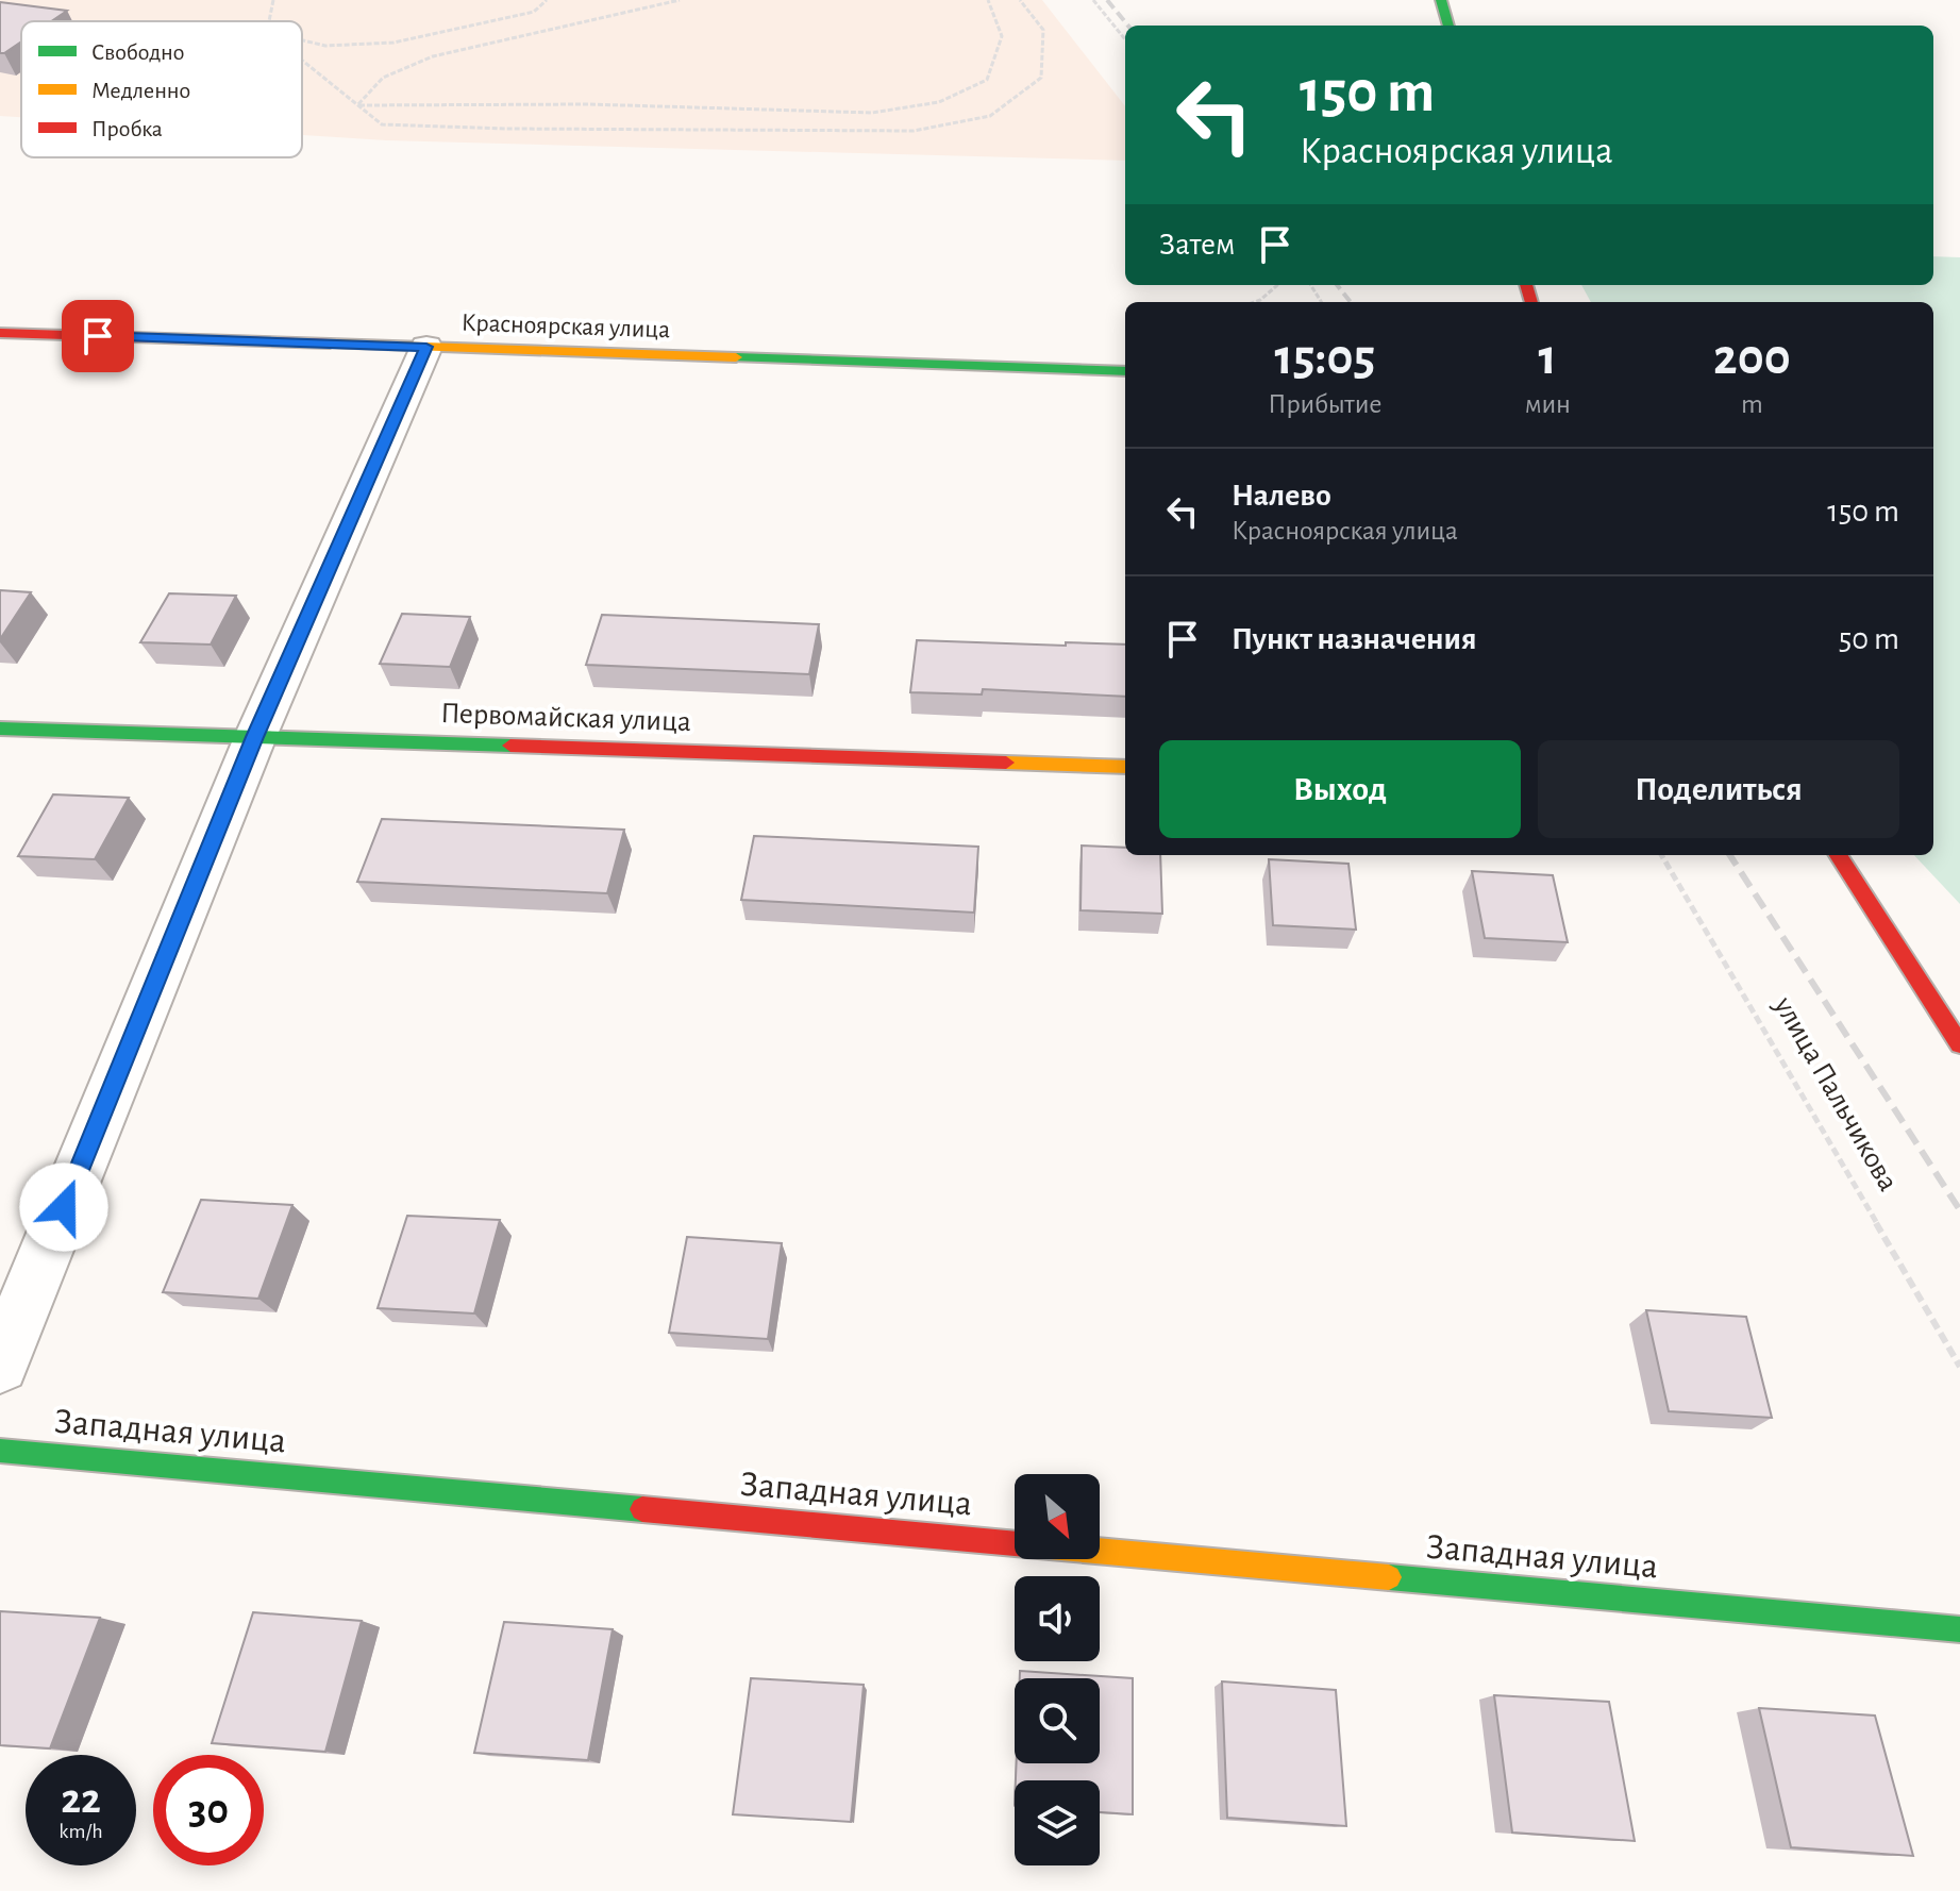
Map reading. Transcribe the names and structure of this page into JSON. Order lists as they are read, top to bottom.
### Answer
{
  "streets": {
    "street": ["Красноярская улица", "Первомайская улица", "Западная улица"],
    "path": ["улица Пальчикова"]
  },
  "legend": ["Свободно", "Медленно", "Пробка"],
  "north": "bottom right",
  "page": {
    "turn": ["150 m", "Красноярская улица"],
    "then": "Затем",
    "eta": [
      "15:05",
      "Прибытие",
      "1",
      "мин",
      "200",
      "m"
    ],
    "list": [
      {
        "name": "Налево",
        "note": "Красноярская улица",
        "value": "150 m"
      },
      {
        "name": "Пункт назначения",
        "value": "50 m"
      }
    ],
    "buttons": ["Выход", "Поделиться"],
    "speed": "22 km/h",
    "limit": "30"
  }
}
